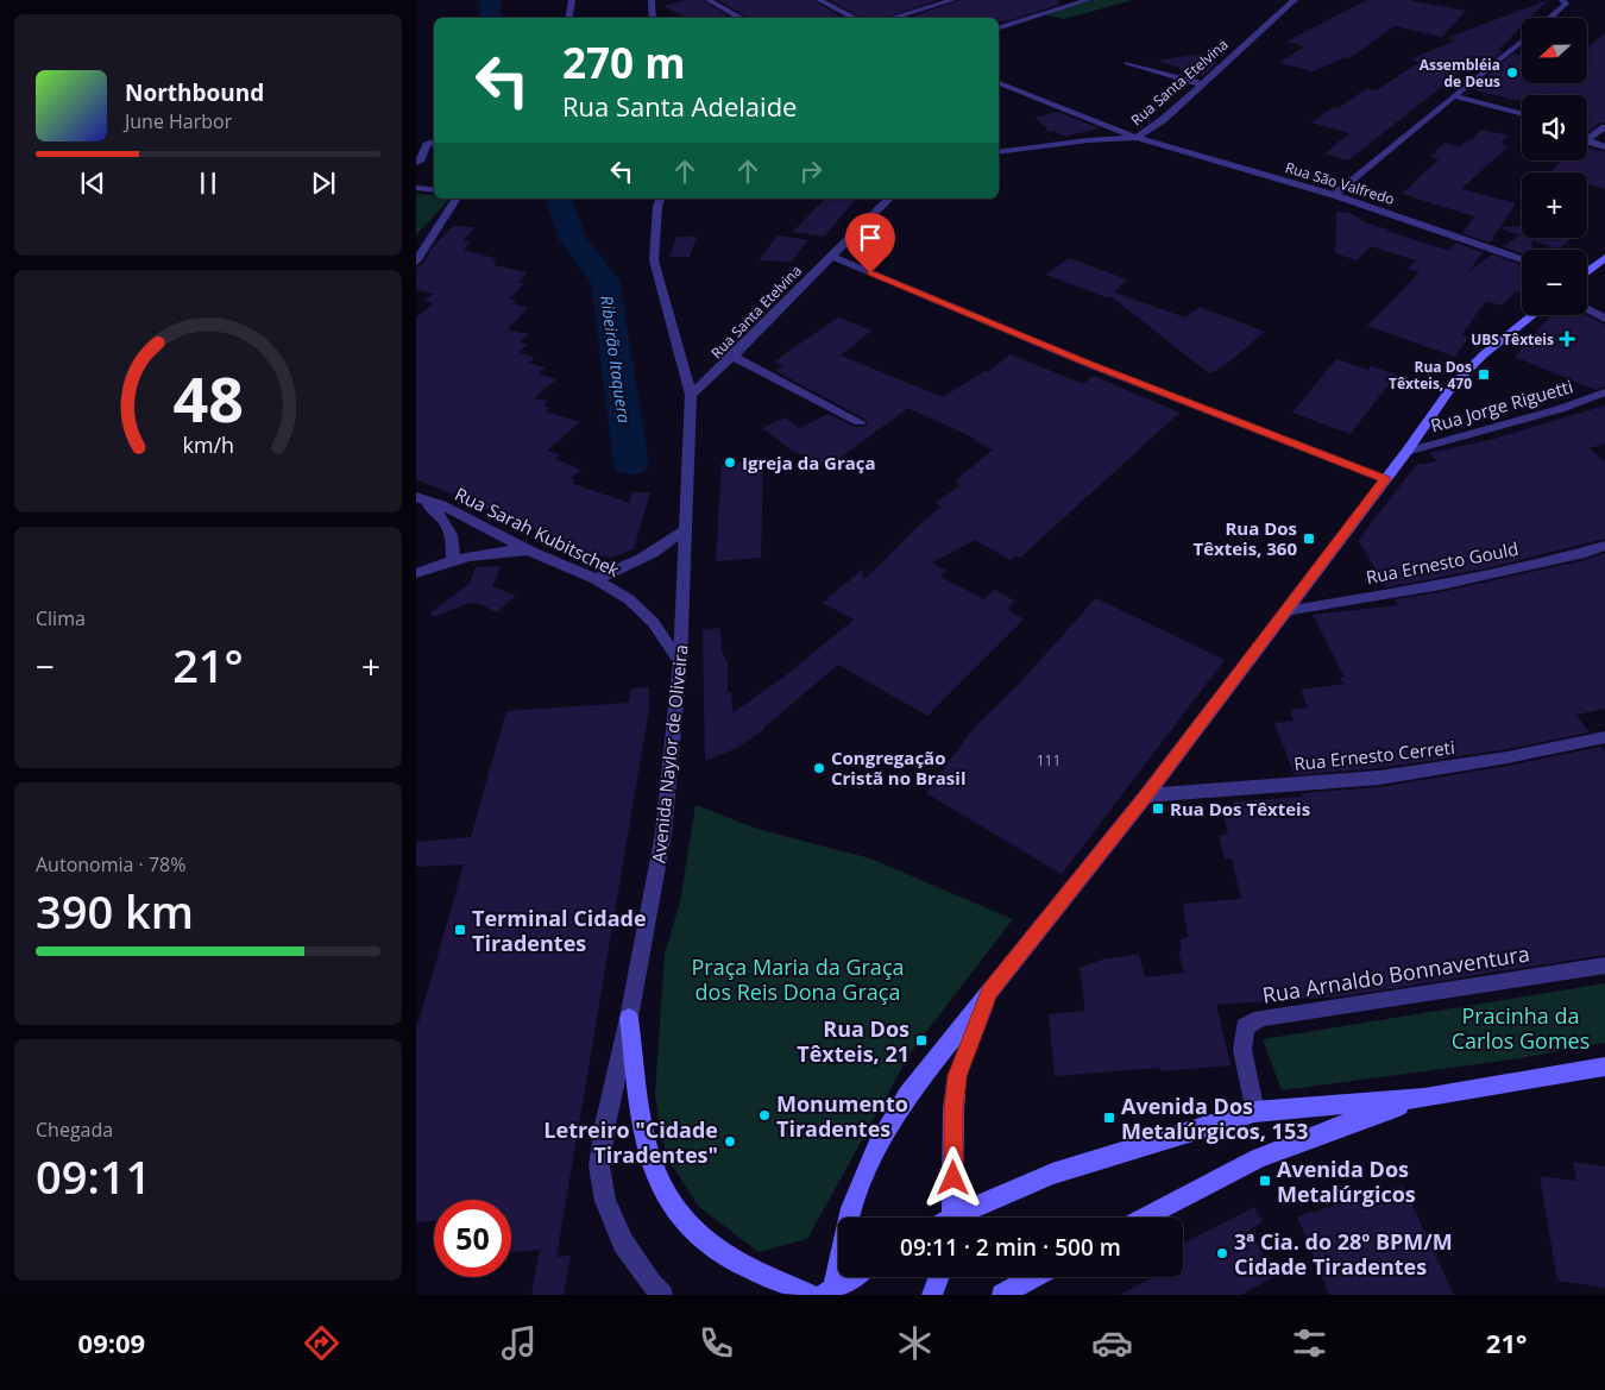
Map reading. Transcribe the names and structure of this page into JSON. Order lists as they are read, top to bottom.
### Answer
{
  "streets": {
    "street": [
      "Rua Santa Etelvina",
      "Rua São Valfredo",
      "Rua Jorge Riguetti",
      "Rua Sarah Kubitschek",
      "Rua Ernesto Gould",
      "Avenida Naylor de Oliveira",
      "Rua Ernesto Cerreti",
      "Rua Arnaldo Bonnaventura"
    ]
  },
  "crossings": [
    ["Rua Santa Etelvina", "Rua São Valfredo"],
    ["Rua Santa Etelvina", "Avenida Naylor de Oliveira"],
    ["Rua Sarah Kubitschek", "Avenida Naylor de Oliveira"]
  ],
  "water": ["Ribeirão Itaquera"],
  "parks": ["Praça Maria da Graça dos Reis Dona Graça", "Pracinha da Carlos Gomes"],
  "places": {
    "other": [
      "Assembléia de Deus",
      "Igreja da Graça",
      "Congregação Cristã no Brasil",
      "Monumento Tiradentes",
      "Letreiro \"Cidade Tiradentes\"",
      "3ª Cia. do 28º BPM/M Cidade Tiradentes"
    ],
    "health": ["UBS Têxteis"],
    "transit": [
      "Rua Dos Têxteis, 470",
      "Rua Dos Têxteis, 360",
      "Rua Dos Têxteis",
      "Terminal Cidade Tiradentes",
      "Rua Dos Têxteis, 21",
      "Avenida Dos Metalúrgicos, 153",
      "Avenida Dos Metalúrgicos"
    ]
  },
  "house_numbers": ["111"],
  "north": "left",
  "page": {
    "map_buttons": ["+", "−"],
    "turn": ["270 m", "Rua Santa Adelaide"],
    "song": ["Northbound", "June Harbor"],
    "tile": [
      "Clima",
      ["Autonomia · 78%", "390 km"],
      ["Chegada", "09:11"]
    ],
    "heat": ["−", "21°", "+"],
    "limit": "50",
    "trip": "09:11 · 2 min · 500 m",
    "tabs": ["09:09", "21°"],
    "gauge": ["48", "km/h"]
  }
}
